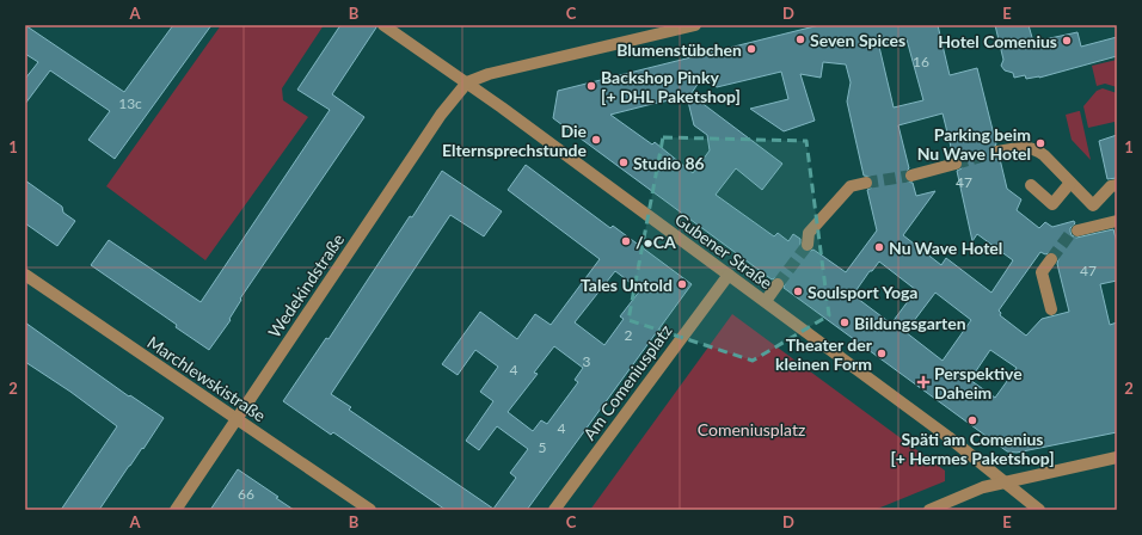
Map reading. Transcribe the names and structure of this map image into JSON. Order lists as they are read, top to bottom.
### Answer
{
  "streets": {
    "street": [
      "Gubener Straße",
      "Wedekindstraße",
      "Marchlewskistraße",
      "Am Comeniusplatz"
    ]
  },
  "crossings": [
    ["Gubener Straße", "Wedekindstraße"],
    ["Gubener Straße", "Am Comeniusplatz"],
    ["Wedekindstraße", "Marchlewskistraße"]
  ],
  "parks": ["Comeniusplatz"],
  "places": {
    "other": [
      "Seven Spices",
      "Hotel Comenius",
      "Blumenstübchen",
      "Backshop Pinky [+ DHL Paketshop]",
      "Die Elternsprechstunde",
      "Parking beim Nu Wave Hotel",
      "Studio 86",
      "/•CA",
      "Nu Wave Hotel",
      "Tales Untold",
      "Soulsport Yoga",
      "Bildungsgarten",
      "Theater der kleinen Form",
      "Späti am Comenius [+ Hermes Paketshop]"
    ],
    "health": ["Perspektive Daheim"]
  },
  "house_numbers": [
    "16",
    "13c",
    "47",
    "47",
    "2",
    "3",
    "4",
    "4",
    "5",
    "66"
  ],
  "grid": {
    "columns": [
      "A",
      "B",
      "C",
      "D",
      "E"
    ],
    "rows": ["1", "2"]
  }
}
